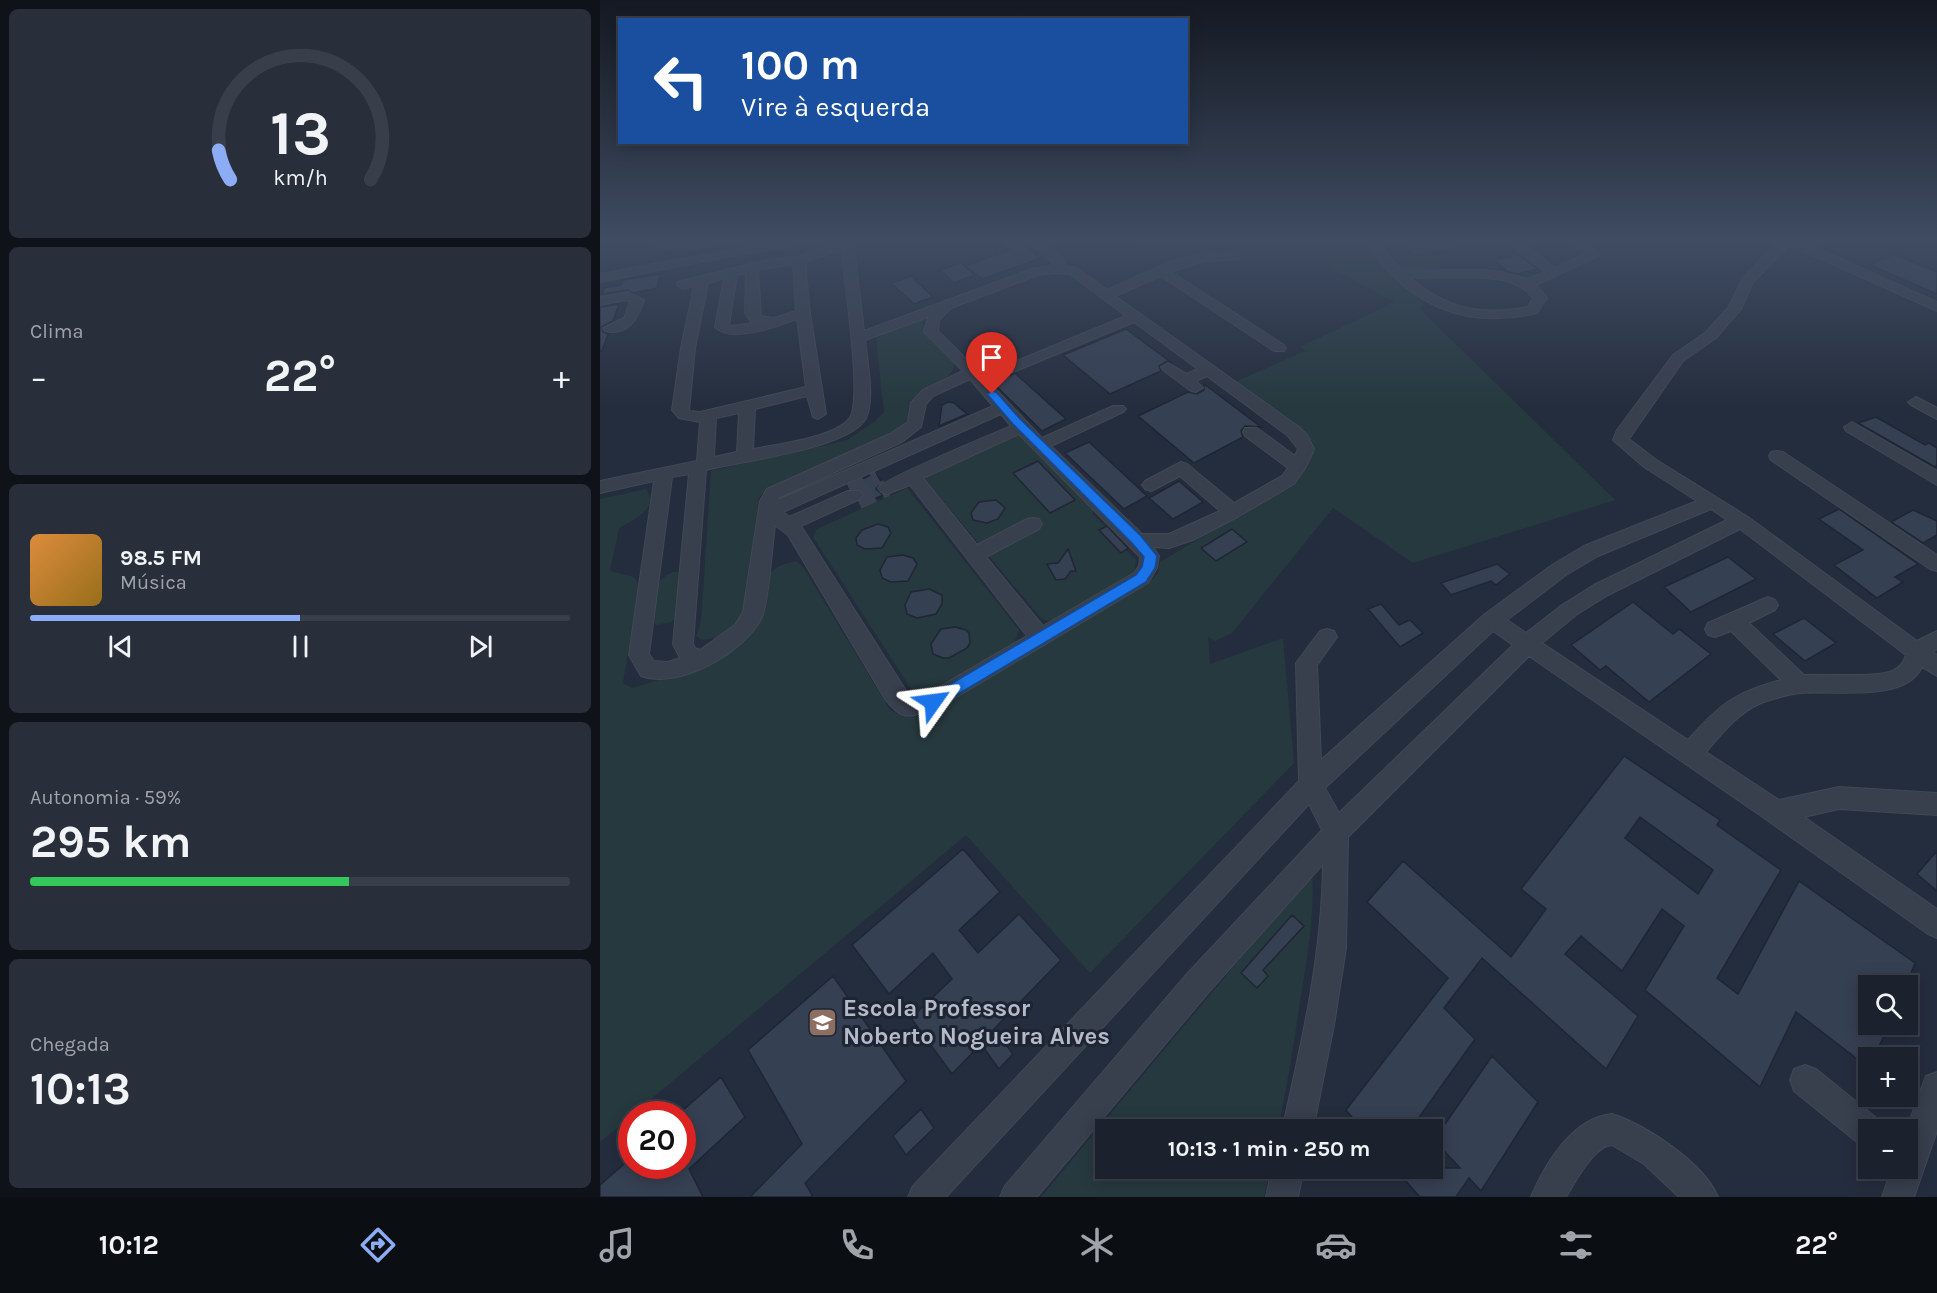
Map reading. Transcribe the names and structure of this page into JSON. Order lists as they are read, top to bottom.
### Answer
{
  "places": {
    "school or university": ["Escola Professor Noberto Nogueira Alves"]
  },
  "page": {
    "turn": ["100 m", "Vire à esquerda"],
    "tile": [
      "Clima",
      ["Autonomia · 59%", "295 km"],
      ["Chegada", "10:13"]
    ],
    "heat": ["−", "22°", "+"],
    "song": ["98.5 FM", "Música"],
    "map_buttons": ["+", "−"],
    "limit": "20",
    "trip": "10:13 · 1 min · 250 m",
    "tabs": ["10:12", "22°"],
    "gauge": ["13", "km/h"]
  }
}
